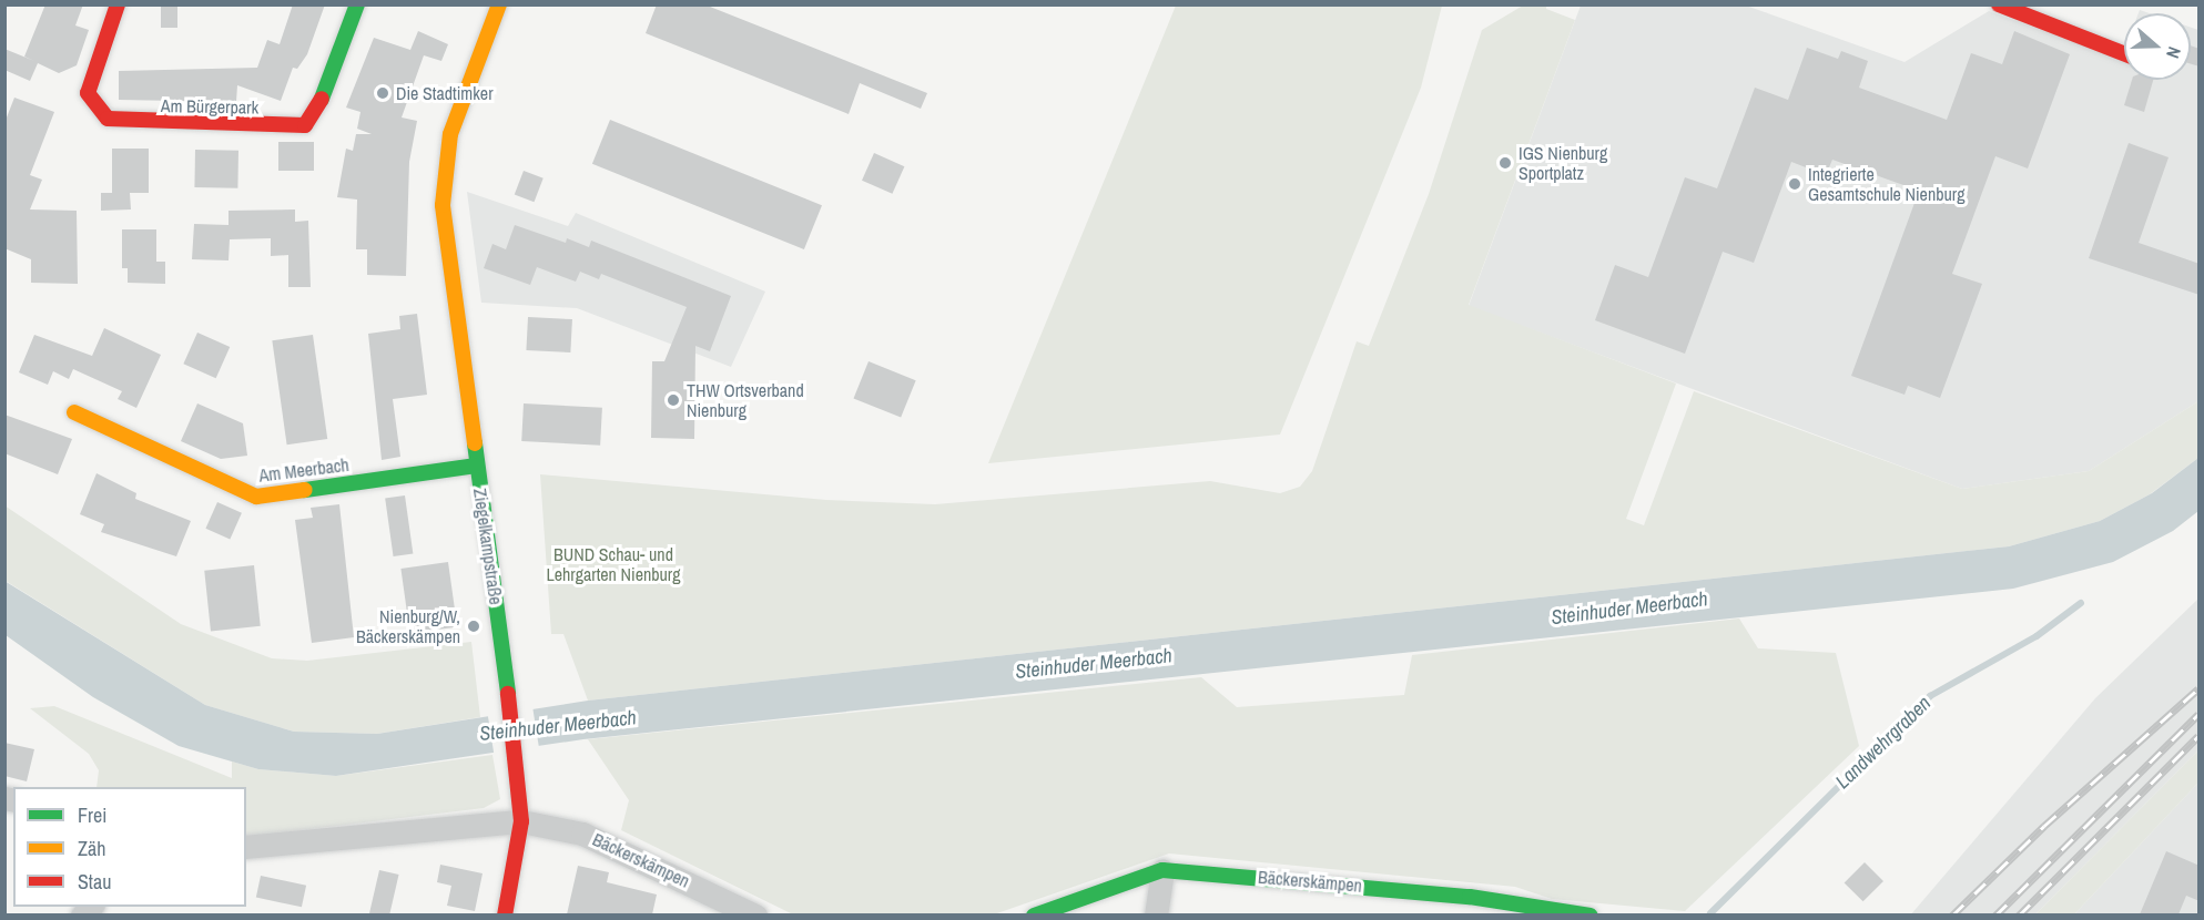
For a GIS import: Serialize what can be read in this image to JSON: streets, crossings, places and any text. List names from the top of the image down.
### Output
{
  "streets": {
    "street": [
      "Am Bürgerpark",
      "Am Meerbach",
      "Ziegelkampstraße",
      "Bäckerskämpen"
    ]
  },
  "crossings": [
    ["Am Meerbach", "Ziegelkampstraße"],
    ["Ziegelkampstraße", "Bäckerskämpen"]
  ],
  "water": ["Steinhuder Meerbach", "Landwehrgraben"],
  "parks": ["BUND Schau- und Lehrgarten Nienburg"],
  "places": [
    "Die Stadtimker",
    "IGS Nienburg Sportplatz",
    "Integrierte Gesamtschule Nienburg",
    "THW Ortsverband Nienburg",
    "Nienburg/W, Bäckerskämpen"
  ],
  "legend": ["Frei", "Zäh", "Stau"],
  "north": "right"
}
